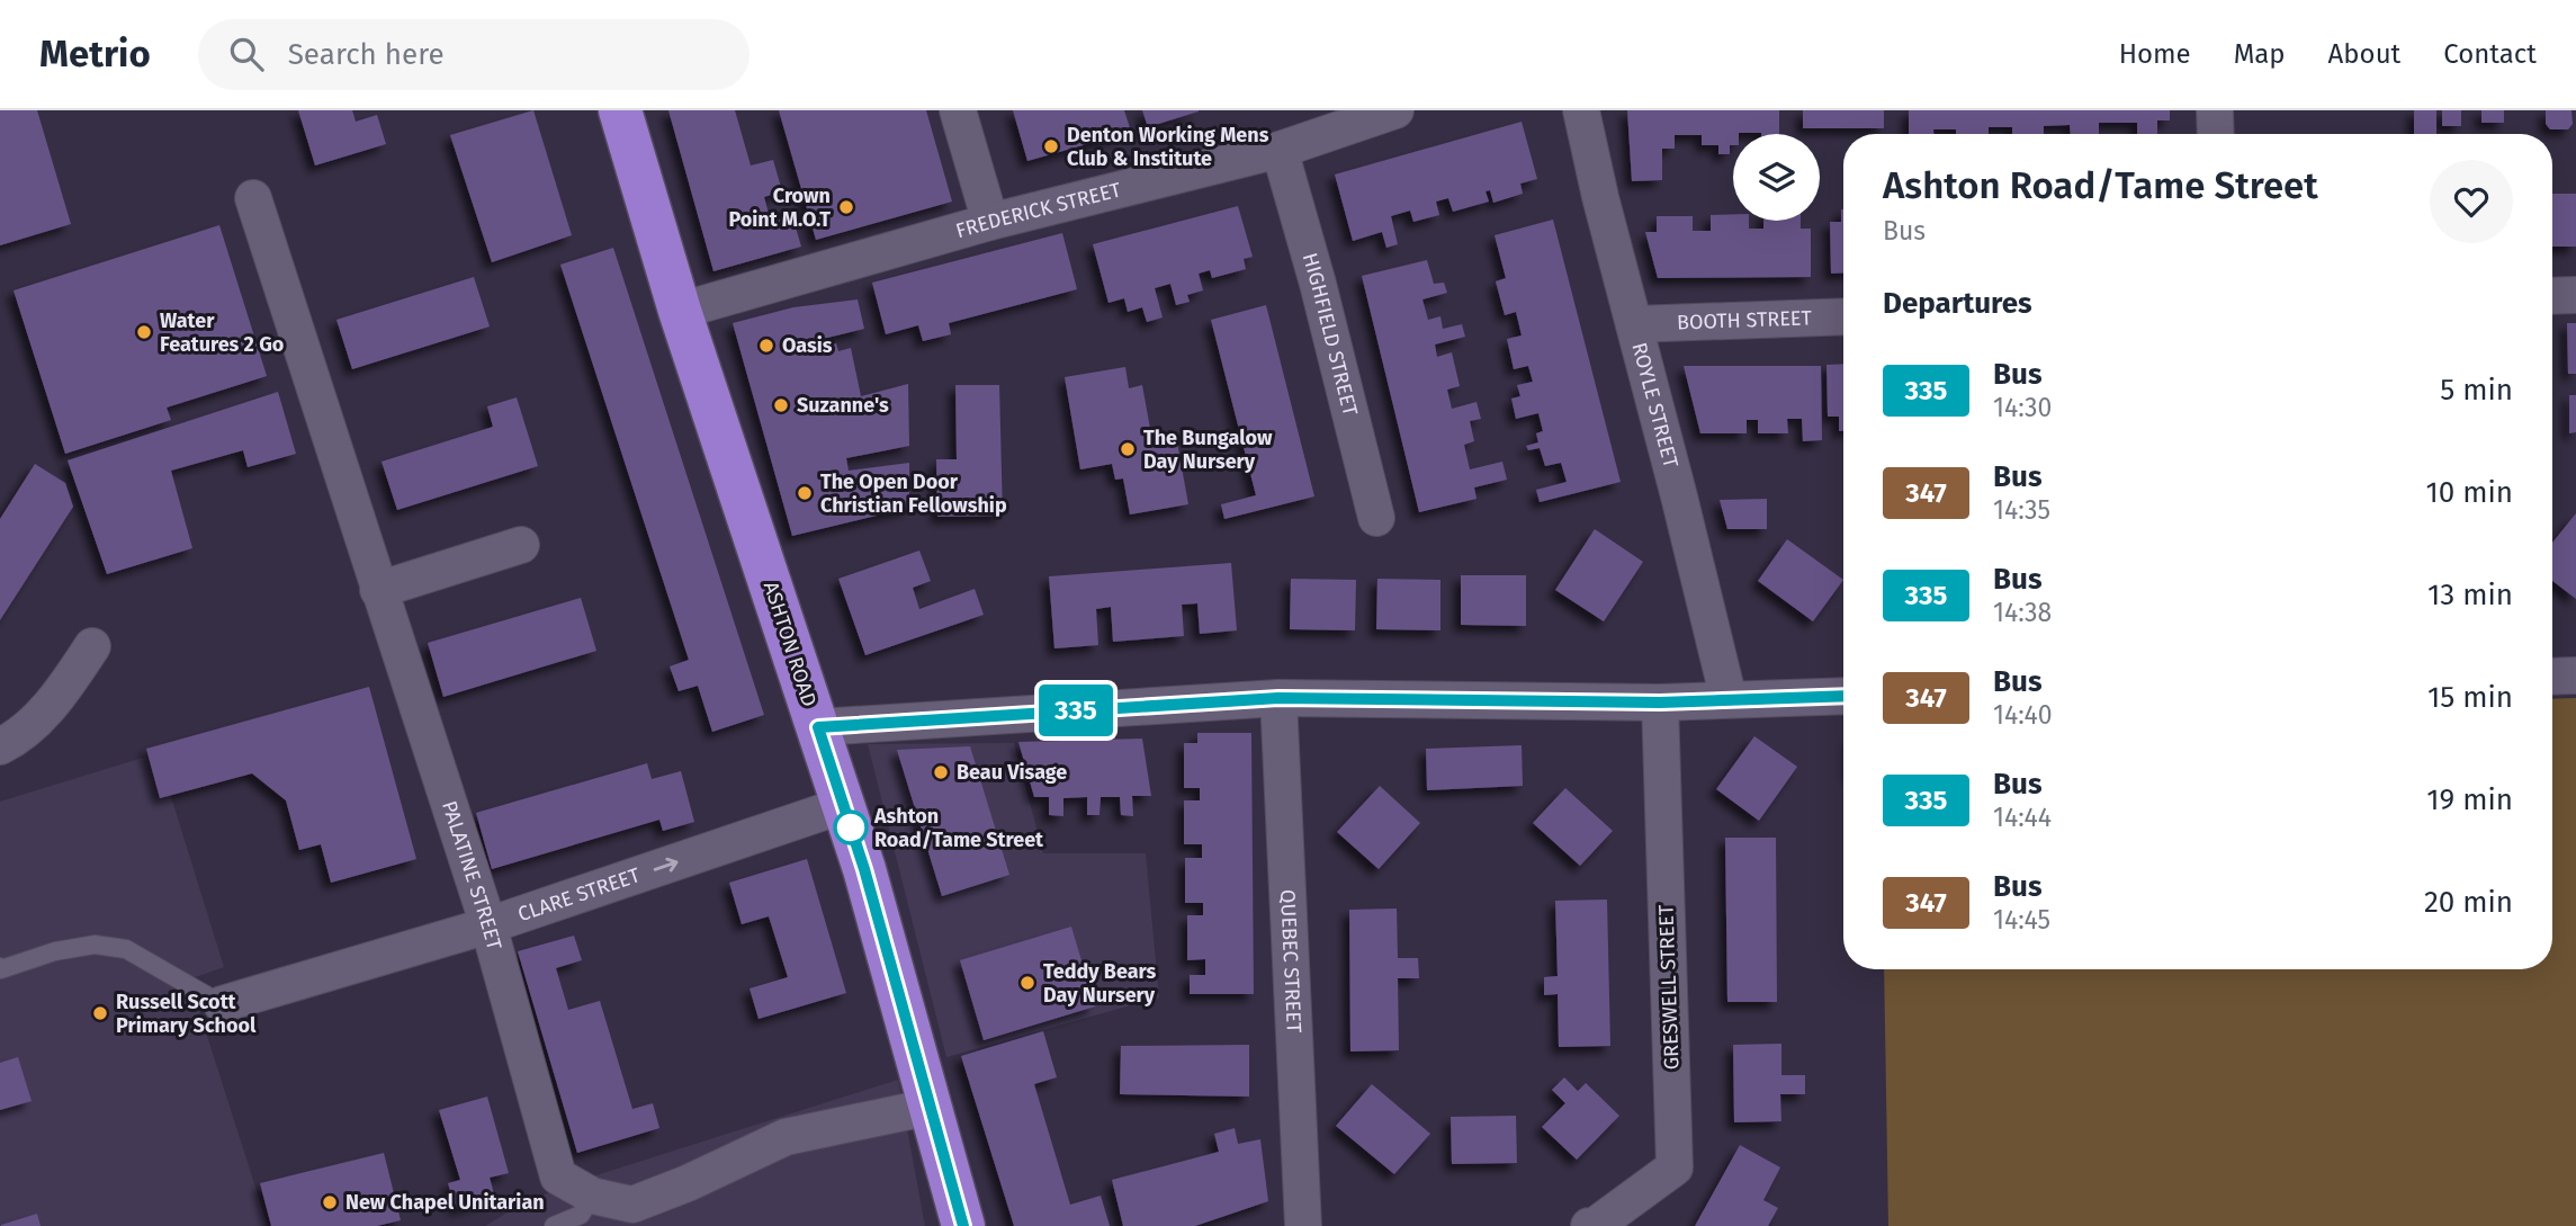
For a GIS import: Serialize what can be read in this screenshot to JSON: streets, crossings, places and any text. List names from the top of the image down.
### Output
{
  "streets": {
    "highway": ["ASHTON ROAD"],
    "street": [
      "FREDERICK STREET",
      "BOOTH STREET",
      "HIGHFIELD STREET",
      "ROYLE STREET",
      "PALATINE STREET",
      "CLARE STREET",
      "QUEBEC STREET",
      "GRESWELL STREET"
    ]
  },
  "crossings": [
    ["FREDERICK STREET", "HIGHFIELD STREET"],
    ["FREDERICK STREET", "ASHTON ROAD"],
    ["BOOTH STREET", "ROYLE STREET"],
    ["ASHTON ROAD", "PALATINE STREET"],
    ["ASHTON ROAD", "CLARE STREET"],
    ["PALATINE STREET", "CLARE STREET"]
  ],
  "one_way": ["CLARE STREET"],
  "places": [
    "Denton Working Mens Club & Institute",
    "Crown Point M.O.T",
    "Water Features 2 Go",
    "Oasis",
    "Suzanne's",
    "The Bungalow Day Nursery",
    "The Open Door Christian Fellowship",
    "Beau Visage",
    "Ashton Road/Tame Street",
    "Teddy Bears Day Nursery",
    "Russell Scott Primary School",
    "New Chapel Unitarian"
  ],
  "lines": ["bus line 335"],
  "page": {
    "header": "Metrio",
    "search": "Search here",
    "nav": [
      "Home",
      "Map",
      "About",
      "Contact"
    ],
    "on_map": "335",
    "heading": [
      ["Ashton Road/Tame Street", "Bus"],
      "Departures"
    ],
    "list": [
      {
        "mark": "335",
        "name": "Bus",
        "note": "14:30",
        "value": "5 min"
      },
      {
        "mark": "347",
        "name": "Bus",
        "note": "14:35",
        "value": "10 min"
      },
      {
        "mark": "335",
        "name": "Bus",
        "note": "14:38",
        "value": "13 min"
      },
      {
        "mark": "347",
        "name": "Bus",
        "note": "14:40",
        "value": "15 min"
      },
      {
        "mark": "335",
        "name": "Bus",
        "note": "14:44",
        "value": "19 min"
      },
      {
        "mark": "347",
        "name": "Bus",
        "note": "14:45",
        "value": "20 min"
      }
    ]
  }
}
